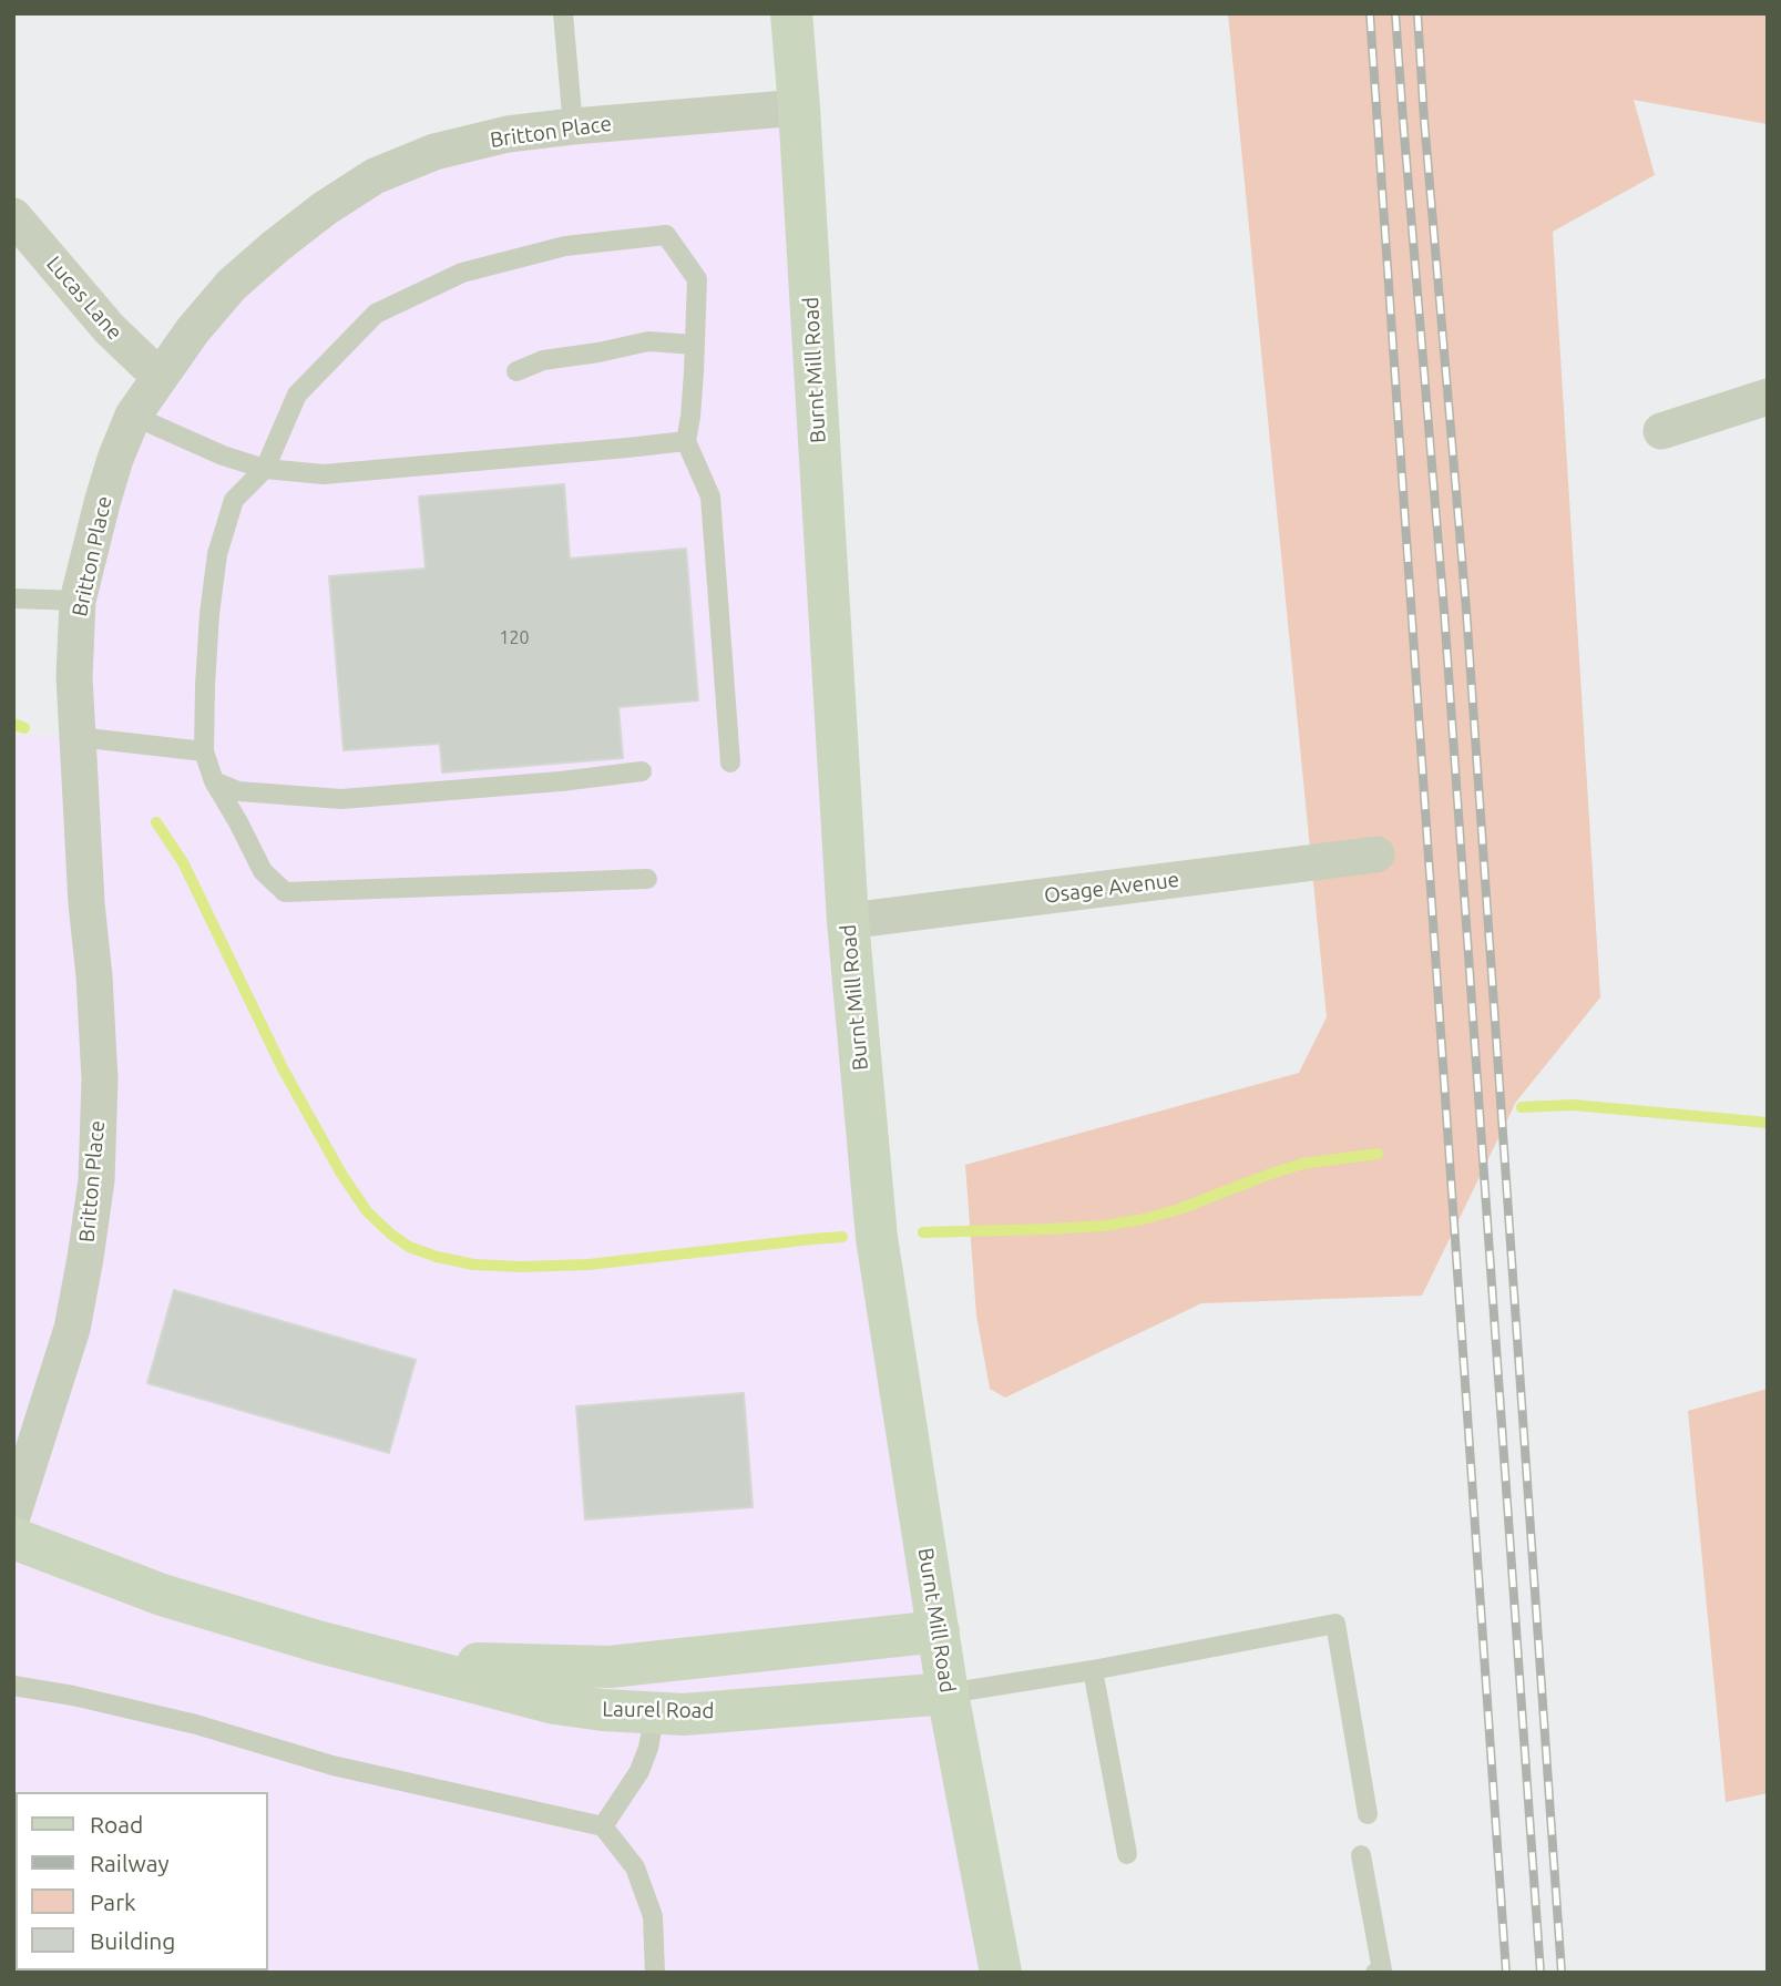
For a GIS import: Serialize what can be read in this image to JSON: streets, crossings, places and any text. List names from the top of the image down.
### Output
{
  "streets": {
    "main road": ["Burnt Mill Road", "Laurel Road"],
    "street": ["Britton Place", "Lucas Lane", "Osage Avenue"]
  },
  "crossings": [
    ["Britton Place", "Lucas Lane"],
    ["Britton Place", "Burnt Mill Road"],
    ["Burnt Mill Road", "Osage Avenue"],
    ["Burnt Mill Road", "Laurel Road"]
  ],
  "house_numbers": ["120"],
  "legend": [
    "Road",
    "Railway",
    "Park",
    "Building"
  ]
}
